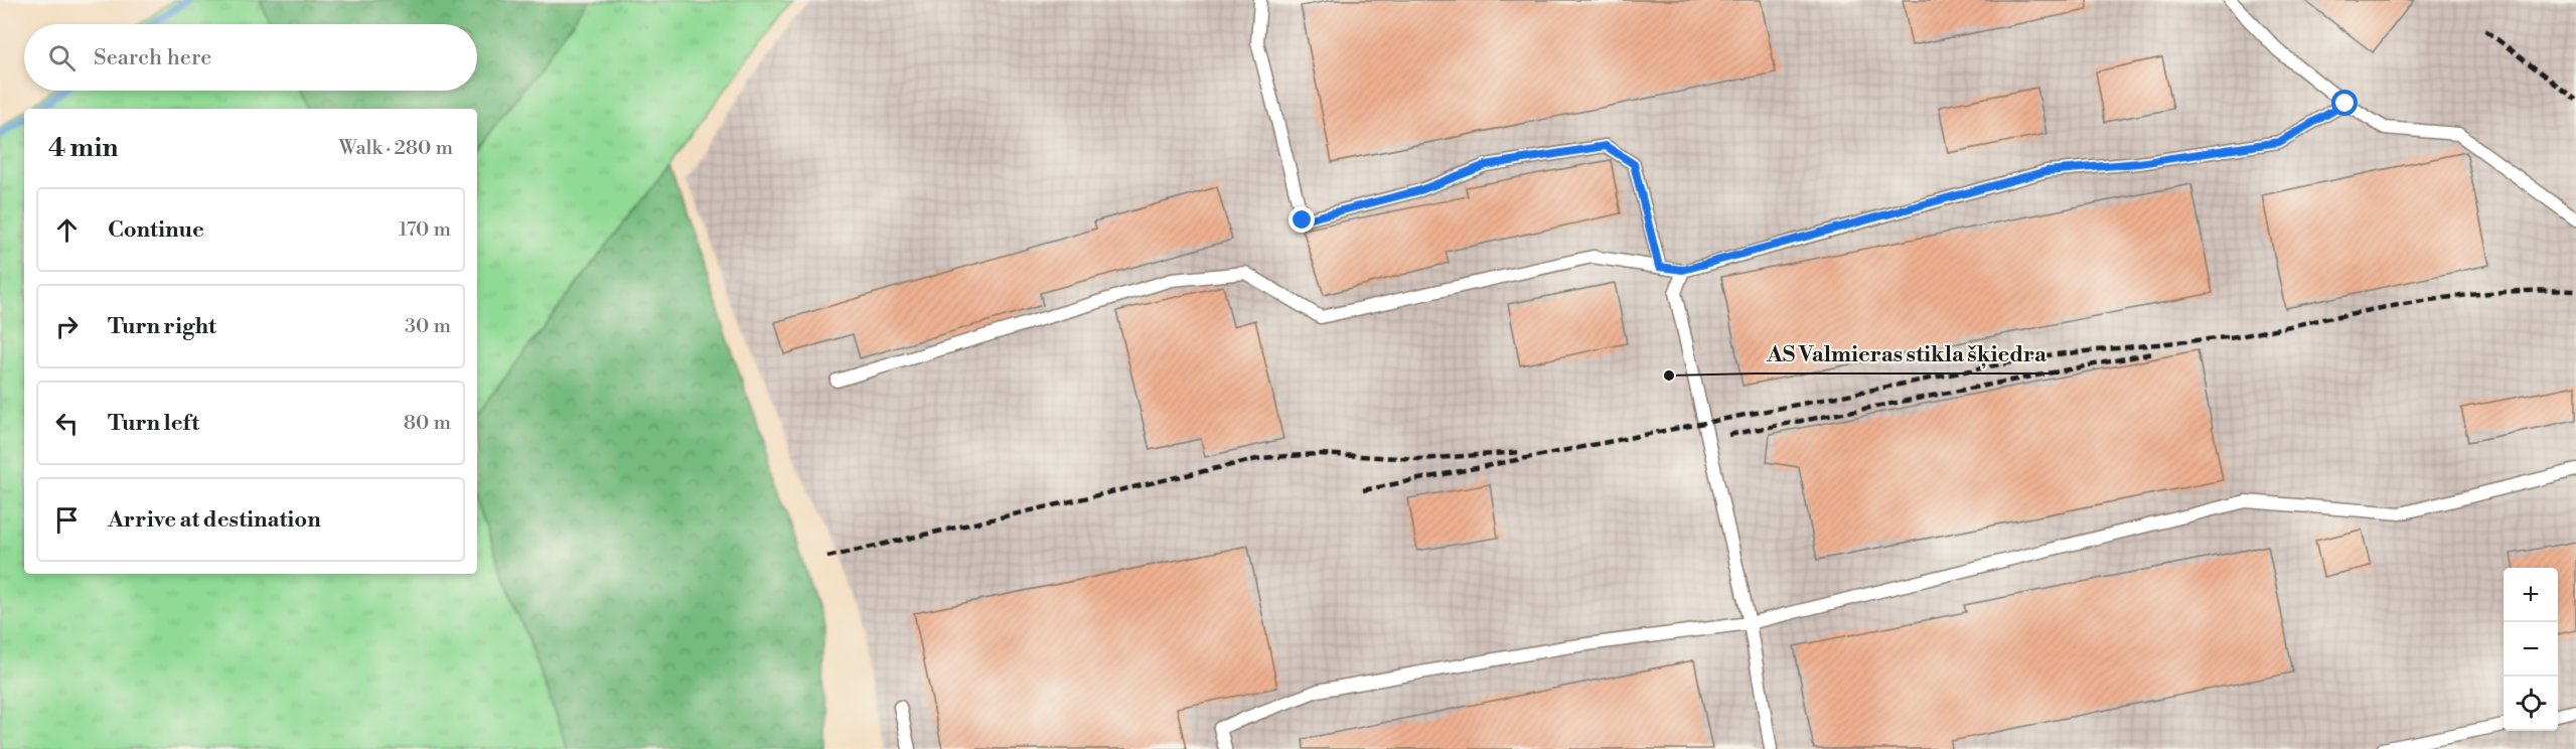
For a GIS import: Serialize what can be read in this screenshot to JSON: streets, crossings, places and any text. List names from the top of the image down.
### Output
{
  "places": ["AS Valmieras stikla šķiedra"],
  "page": {
    "search": "Search here",
    "heading": ["4 min", "Walk · 280 m"],
    "list": [
      ["Continue", "170 m"],
      ["Turn right", "30 m"],
      ["Turn left", "80 m"],
      "Arrive at destination"
    ],
    "map_buttons": ["+", "−"]
  }
}
